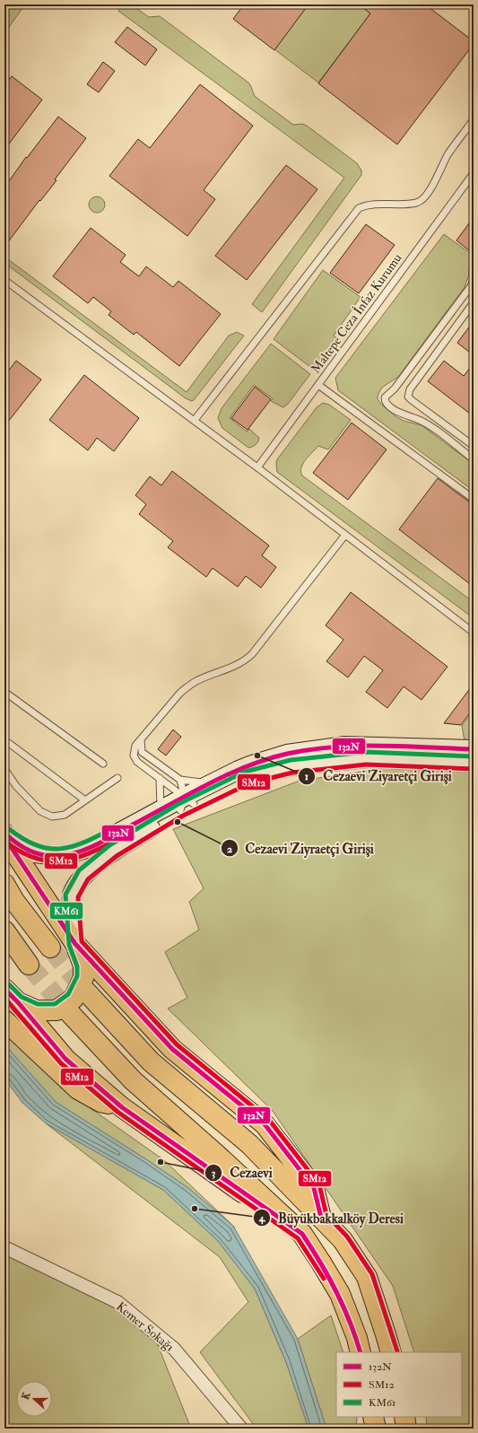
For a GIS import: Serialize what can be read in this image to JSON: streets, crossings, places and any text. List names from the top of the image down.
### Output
{
  "streets": {
    "street": ["Kemer Sokağı"],
    "lane": ["Maltepe Ceza İnfaz Kurumu"]
  },
  "places": [
    "Cezaevi Ziyaretçi Girişi",
    "Cezaevi Ziyraetçi Girişi",
    "Cezaevi",
    "Büyükbakkalköy Deresi"
  ],
  "lines": ["transit line 132N", "transit line KM61", "transit line SM12"],
  "legend": ["132N", "SM12", "KM61"],
  "north": "left"
}
